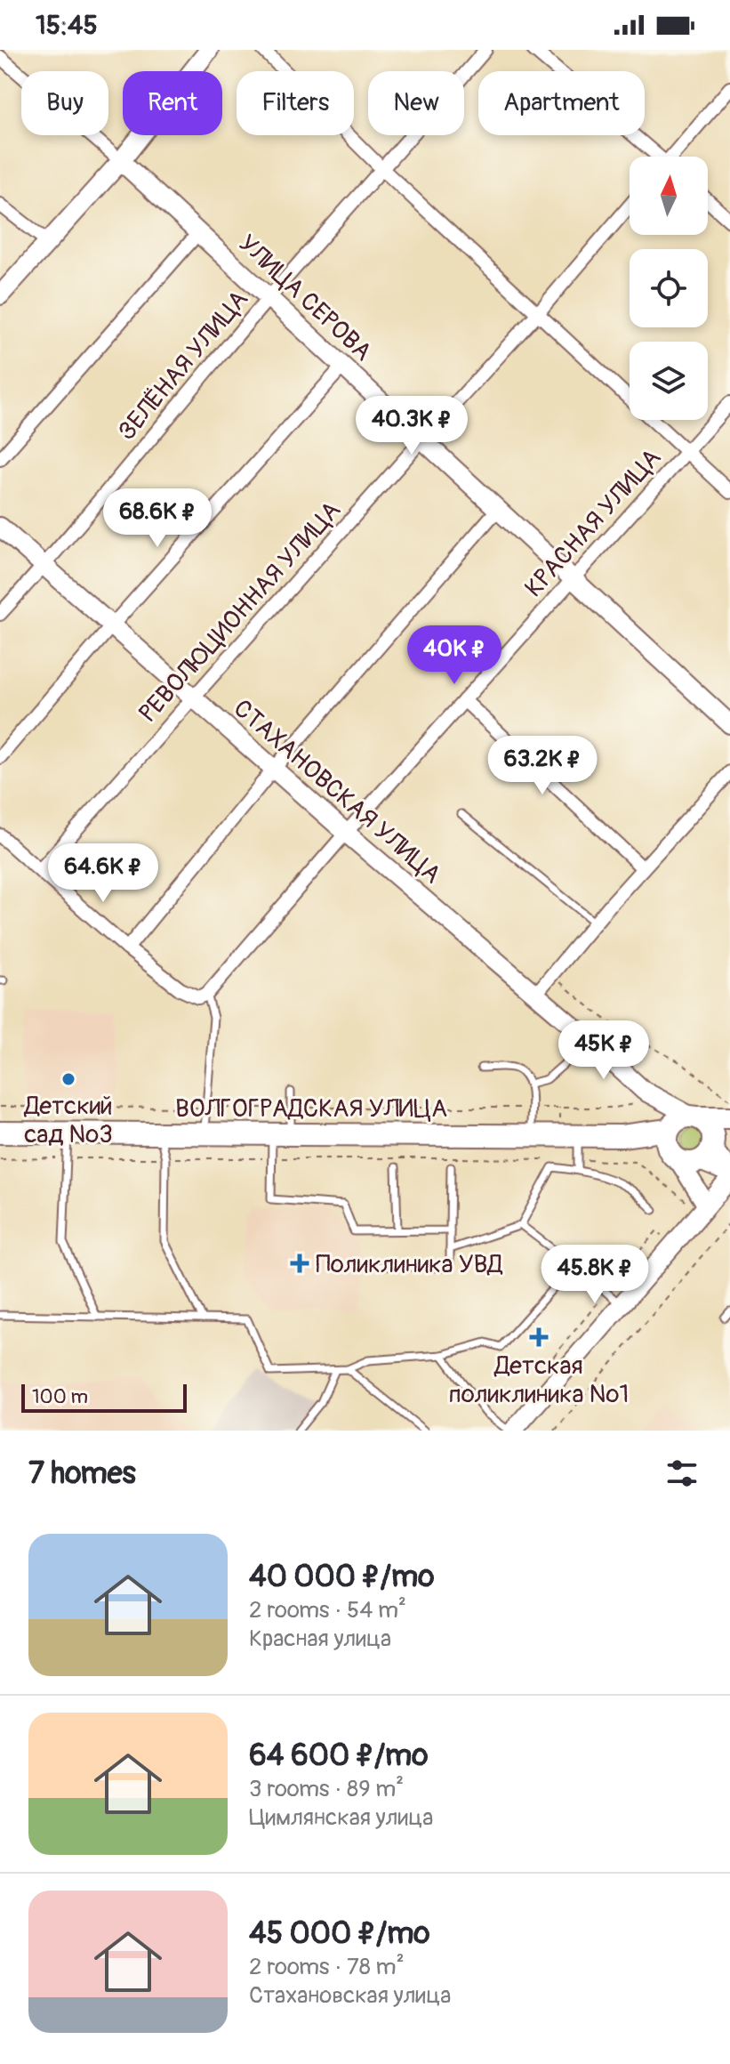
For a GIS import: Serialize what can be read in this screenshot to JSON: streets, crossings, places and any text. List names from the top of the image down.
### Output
{
  "streets": {
    "main road": ["ВОЛГОГРАДСКАЯ УЛИЦА"],
    "street": [
      "УЛИЦА СЕРОВА",
      "ЗЕЛЁНАЯ УЛИЦА",
      "КРАСНАЯ УЛИЦА",
      "РЕВОЛЮЦИОННАЯ УЛИЦА",
      "СТАХАНОВСКАЯ УЛИЦА"
    ]
  },
  "crossings": [
    ["УЛИЦА СЕРОВА", "ЗЕЛЁНАЯ УЛИЦА"],
    ["УЛИЦА СЕРОВА", "КРАСНАЯ УЛИЦА"],
    ["УЛИЦА СЕРОВА", "РЕВОЛЮЦИОННАЯ УЛИЦА"],
    ["ЗЕЛЁНАЯ УЛИЦА", "СТАХАНОВСКАЯ УЛИЦА"],
    ["КРАСНАЯ УЛИЦА", "СТАХАНОВСКАЯ УЛИЦА"],
    ["РЕВОЛЮЦИОННАЯ УЛИЦА", "СТАХАНОВСКАЯ УЛИЦА"],
    ["СТАХАНОВСКАЯ УЛИЦА", "ВОЛГОГРАДСКАЯ УЛИЦА"]
  ],
  "places": {
    "other": ["Детский сад №3"],
    "health": ["Поликлиника УВД", "Детская поликлиника №1"]
  },
  "scale_bar": "100 m",
  "north": "top",
  "page": {
    "status": "15:45",
    "chip": [
      "Buy",
      "Rent",
      "Filters",
      "New",
      "Apartment"
    ],
    "price": [
      "40.3K ₽",
      "68.6K ₽",
      "40K ₽",
      "63.2K ₽",
      "64.6K ₽",
      "45K ₽",
      "45.8K ₽"
    ],
    "scale": "100 m",
    "heading": "7 homes",
    "list": [
      {
        "name": "40 000 ₽/mo",
        "note": "2 rooms · 54 m² · Красная улица"
      },
      {
        "name": "64 600 ₽/mo",
        "note": "3 rooms · 89 m² · Цимлянская улица"
      },
      {
        "name": "45 000 ₽/mo",
        "note": "2 rooms · 78 m² · Стахановская улица"
      }
    ]
  }
}
